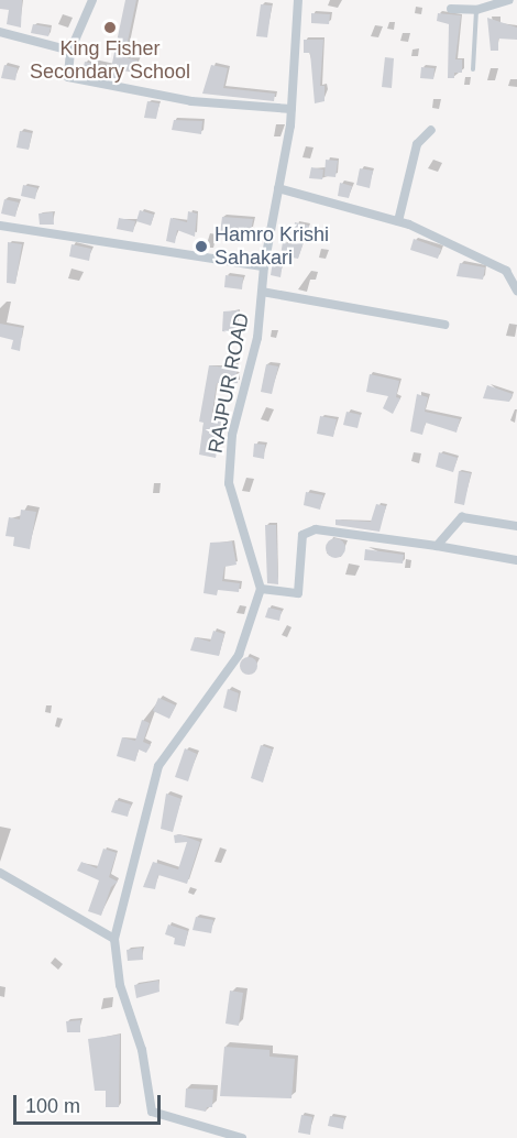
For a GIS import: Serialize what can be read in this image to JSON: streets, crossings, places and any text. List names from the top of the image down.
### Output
{
  "streets": {
    "street": ["RAJPUR ROAD"]
  },
  "places": ["King Fisher Secondary School", "Hamro Krishi Sahakari"],
  "scale_bar": "100 m"
}
